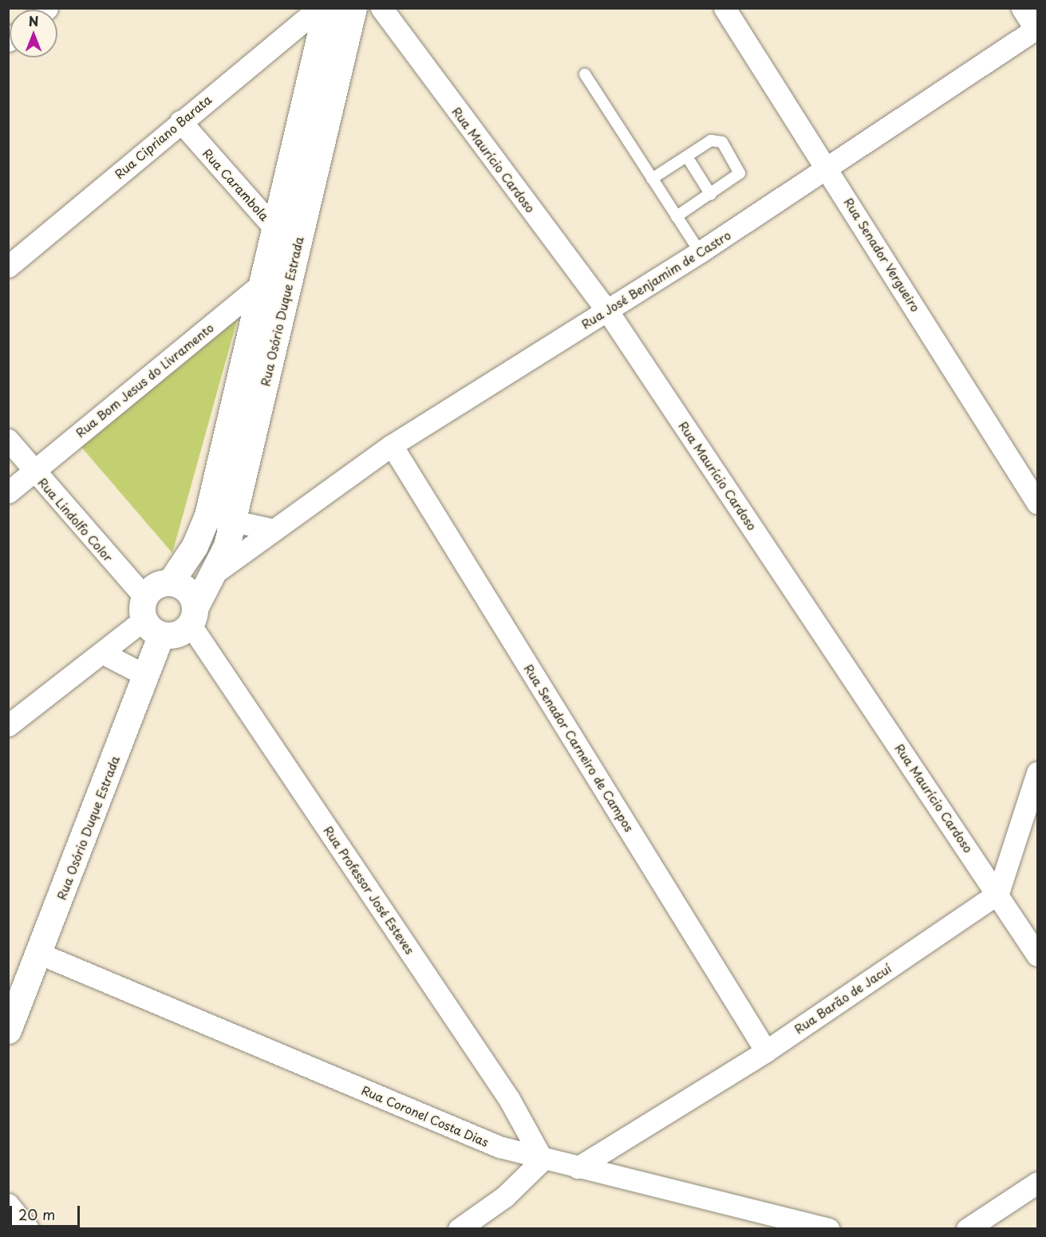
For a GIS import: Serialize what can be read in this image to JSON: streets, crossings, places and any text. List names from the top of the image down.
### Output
{
  "streets": {
    "street": [
      "Rua Cipriano Barata",
      "Rua Maurício Cardoso",
      "Rua Carambola",
      "Rua Senador Vergueiro",
      "Rua José Benjamim de Castro",
      "Rua Osório Duque Estrada",
      "Rua Bom Jesus do Livramento",
      "Rua Lindolfo Color",
      "Rua Senador Carneiro de Campos",
      "Rua Professor José Esteves",
      "Rua Barão de Jacuí",
      "Rua Coronel Costa Dias"
    ]
  },
  "crossings": [
    ["Rua Cipriano Barata", "Rua Carambola"],
    ["Rua Maurício Cardoso", "Rua José Benjamim de Castro"],
    ["Rua Maurício Cardoso", "Rua Barão de Jacuí"],
    ["Rua Carambola", "Rua Osório Duque Estrada"],
    ["Rua Senador Vergueiro", "Rua José Benjamim de Castro"],
    ["Rua José Benjamim de Castro", "Rua Osório Duque Estrada"],
    ["Rua José Benjamim de Castro", "Rua Senador Carneiro de Campos"],
    ["Rua Osório Duque Estrada", "Rua Bom Jesus do Livramento"],
    ["Rua Osório Duque Estrada", "Rua Lindolfo Color"],
    ["Rua Osório Duque Estrada", "Rua Professor José Esteves"],
    ["Rua Osório Duque Estrada", "Rua Coronel Costa Dias"],
    ["Rua Bom Jesus do Livramento", "Rua Lindolfo Color"],
    ["Rua Lindolfo Color", "Rua Professor José Esteves"],
    ["Rua Senador Carneiro de Campos", "Rua Barão de Jacuí"],
    ["Rua Professor José Esteves", "Rua Coronel Costa Dias"],
    ["Rua Barão de Jacuí", "Rua Coronel Costa Dias"]
  ],
  "scale_bar": "20 m",
  "north": "top"
}
